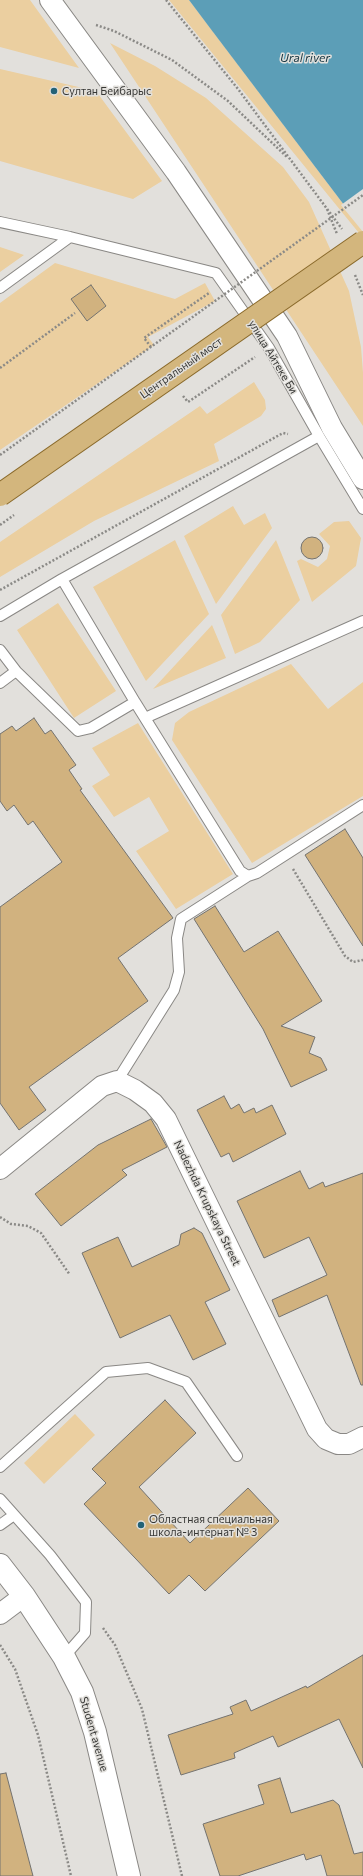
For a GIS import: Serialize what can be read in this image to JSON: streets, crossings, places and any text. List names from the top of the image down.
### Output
{
  "streets": {
    "main road": ["Центральный мост"],
    "street": ["Nadezhda Krupskaya Street", "Student avenue"],
    "lane": ["улица Айтеке Би"]
  },
  "water": ["Ural river"],
  "places": ["Султан Бейбарыс", "Областная специальная школа-интернат № 3"]
}
